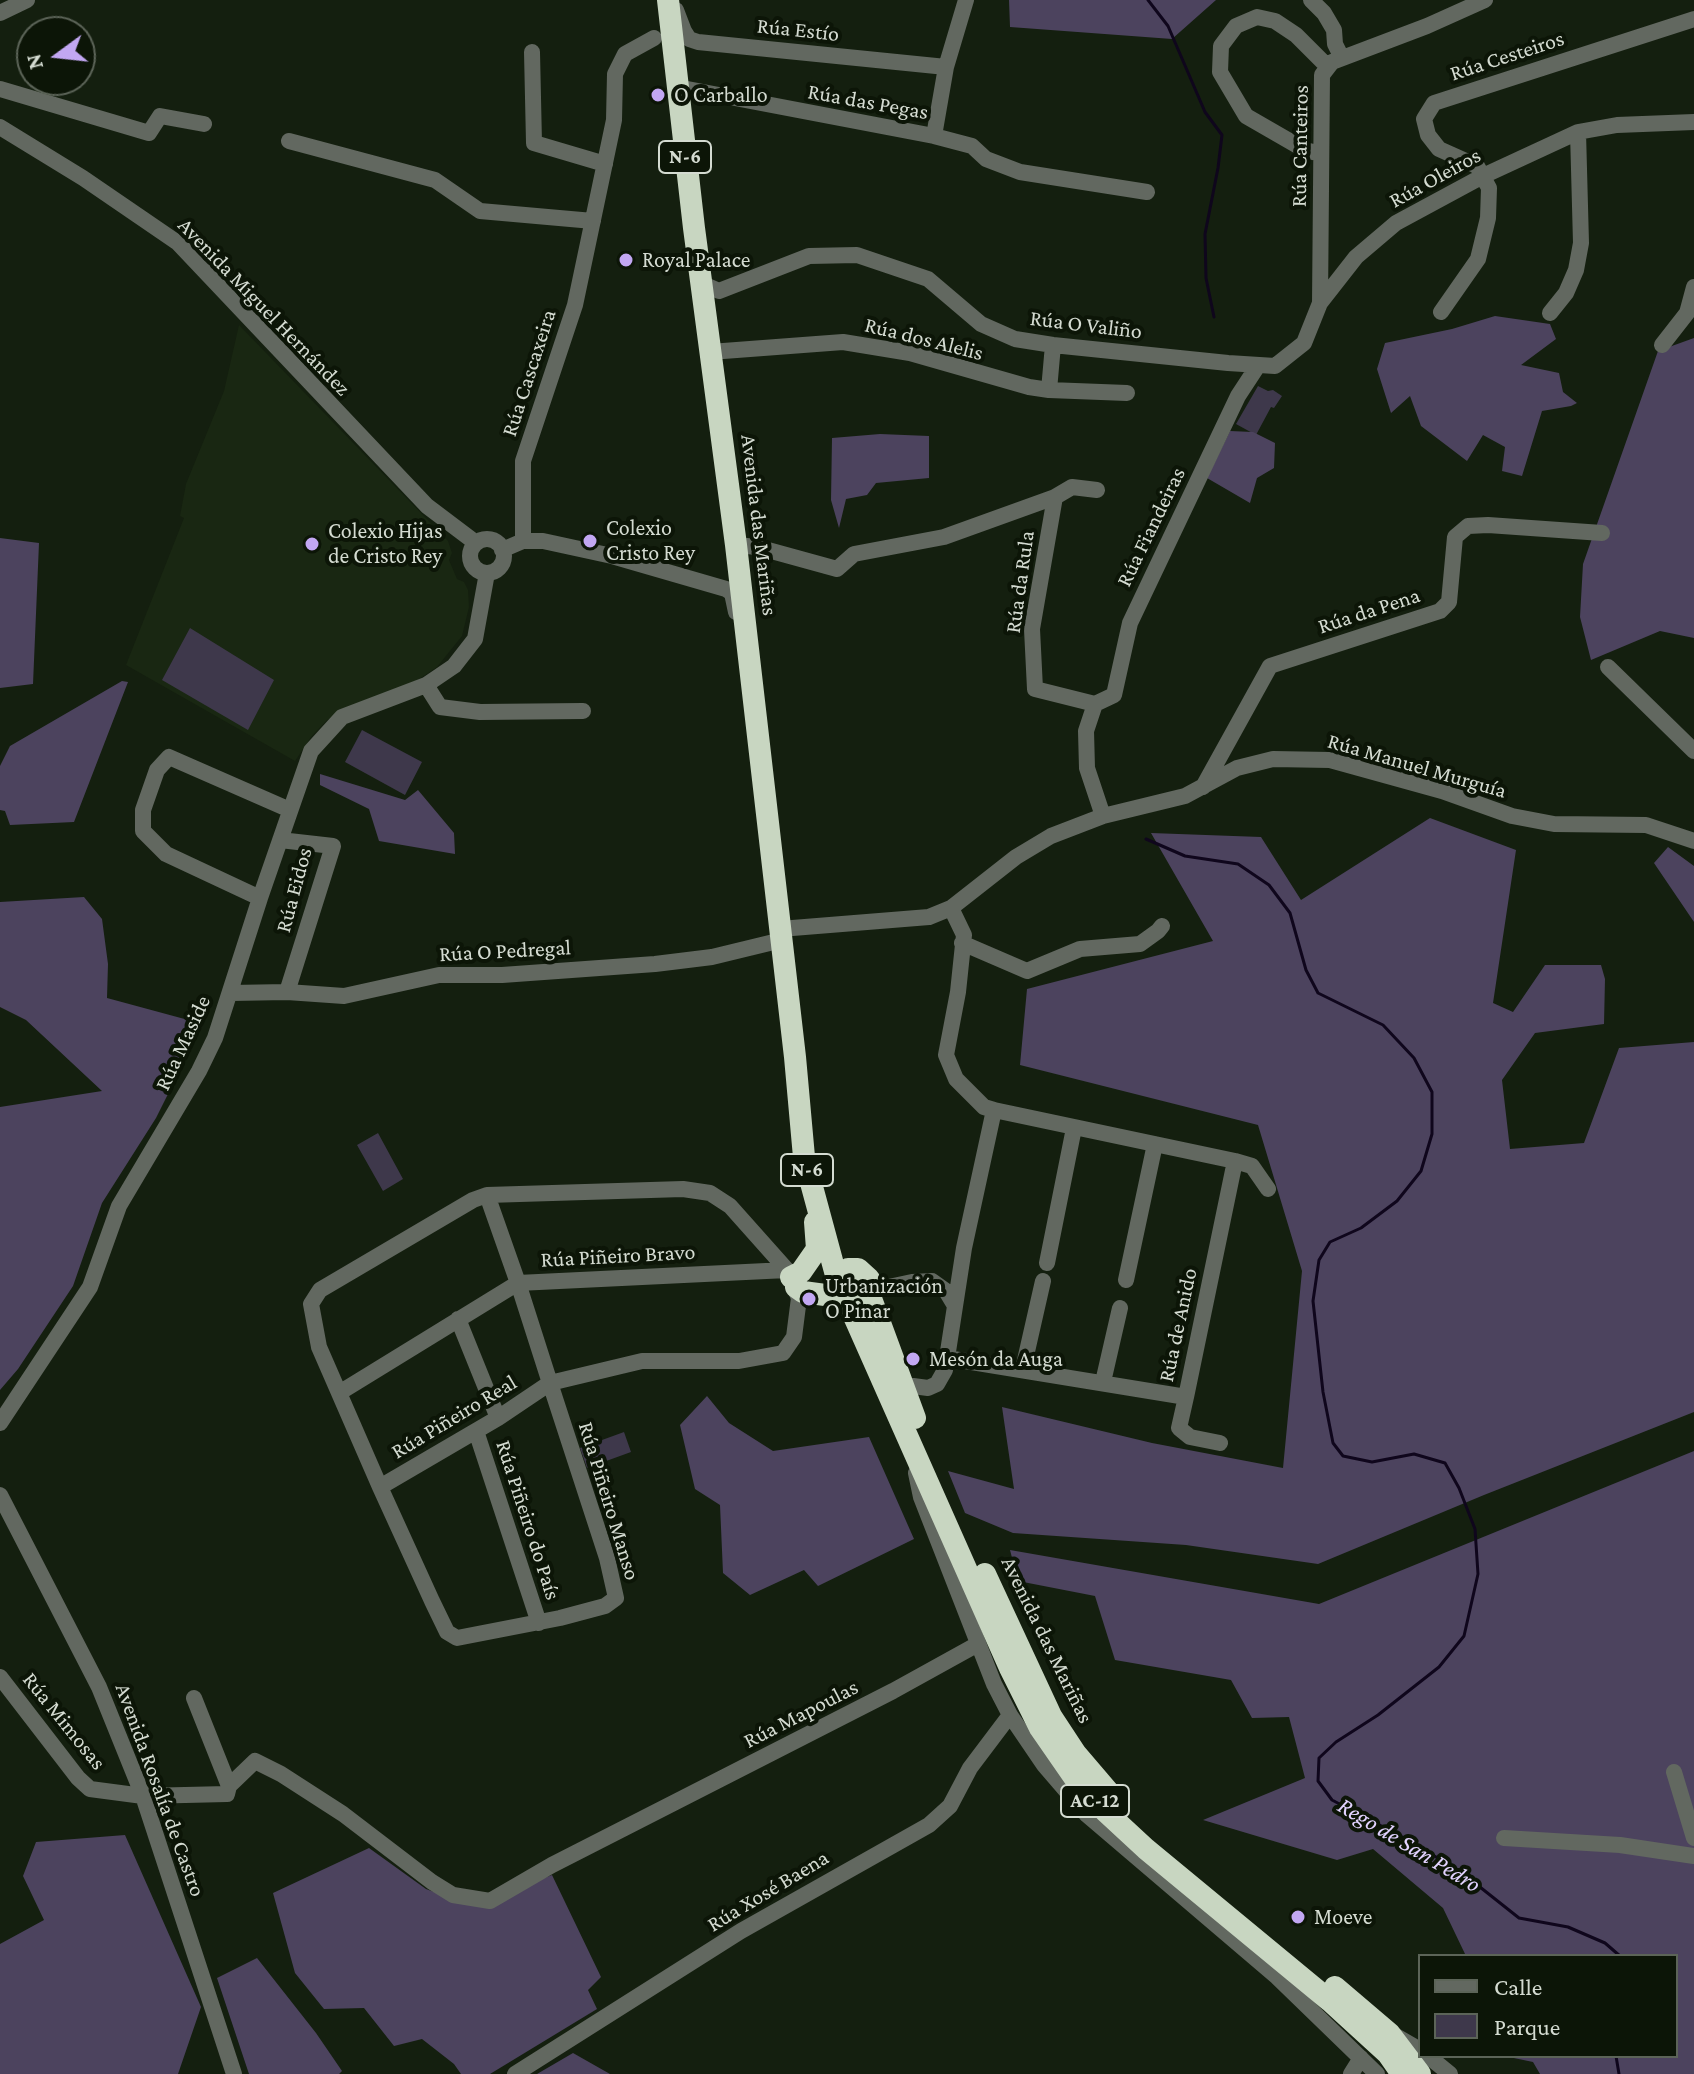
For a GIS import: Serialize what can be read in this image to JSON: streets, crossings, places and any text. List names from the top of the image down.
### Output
{
  "streets": {
    "highway": ["N-6", "Avenida das Mariñas", "AC-12"],
    "street": [
      "Rúa Estío",
      "Rúa Cesteiros",
      "Rúa das Pegas",
      "Rúa Canteiros",
      "Rúa Oleiros",
      "Avenida Miguel Hernández",
      "Rúa O Valiño",
      "Rúa dos Alelis",
      "Rúa Cascaxeira",
      "Rúa Fiandeiras",
      "Rúa da Rula",
      "Rúa da Pena",
      "Rúa Manuel Murguía",
      "Rúa Eidos",
      "Rúa O Pedregal",
      "Rúa Maside",
      "Rúa Piñeiro Bravo",
      "Rúa de Anido",
      "Rúa Piñeiro Real",
      "Rúa Piñeiro Manso",
      "Rúa Piñeiro do País",
      "Rúa Mapoulas",
      "Rúa Mimosas",
      "Avenida Rosalía de Castro",
      "Rúa Xosé Baena"
    ]
  },
  "crossings": [
    ["Rúa Estío", "Rúa das Pegas"],
    ["Rúa Estío", "Avenida das Mariñas"],
    ["Rúa Cesteiros", "Rúa Oleiros"],
    ["Rúa das Pegas", "Avenida das Mariñas"],
    ["Rúa Canteiros", "Rúa Oleiros"],
    ["Rúa Oleiros", "Rúa O Valiño"],
    ["Rúa Oleiros", "Rúa Fiandeiras"],
    ["Avenida Miguel Hernández", "Rúa Maside"],
    ["Rúa O Valiño", "Avenida das Mariñas"],
    ["Rúa O Valiño", "Rúa Fiandeiras"],
    ["Rúa dos Alelis", "Avenida das Mariñas"],
    ["Rúa Cascaxeira", "Avenida das Mariñas"],
    ["Avenida das Mariñas", "Rúa da Rula"],
    ["Avenida das Mariñas", "Rúa Manuel Murguía"],
    ["Avenida das Mariñas", "Rúa O Pedregal"],
    ["Avenida das Mariñas", "Rúa Mapoulas"],
    ["Avenida das Mariñas", "AC-12"],
    ["Avenida das Mariñas", "Rúa Xosé Baena"],
    ["Rúa Fiandeiras", "Rúa da Rula"],
    ["Rúa da Pena", "Rúa Manuel Murguía"],
    ["Rúa Manuel Murguía", "Rúa O Pedregal"],
    ["Rúa Eidos", "Rúa O Pedregal"],
    ["Rúa Eidos", "Rúa Maside"],
    ["Rúa O Pedregal", "Rúa Maside"],
    ["Rúa Piñeiro Bravo", "Rúa Piñeiro Manso"],
    ["Rúa Piñeiro Real", "Rúa Piñeiro Manso"],
    ["Rúa Piñeiro Real", "Rúa Piñeiro do País"],
    ["Rúa Piñeiro Manso", "Rúa Piñeiro do País"],
    ["Rúa Mapoulas", "Rúa Mimosas"],
    ["Rúa Mimosas", "Avenida Rosalía de Castro"]
  ],
  "water": ["Rego de San Pedro"],
  "places": [
    "O Carballo",
    "Royal Palace",
    "Colexio Cristo Rey",
    "Colexio Hijas de Cristo Rey",
    "Urbanización O Pinar",
    "Mesón da Auga",
    "Moeve"
  ],
  "legend": ["Calle", "Parque"],
  "north": "left"
}
